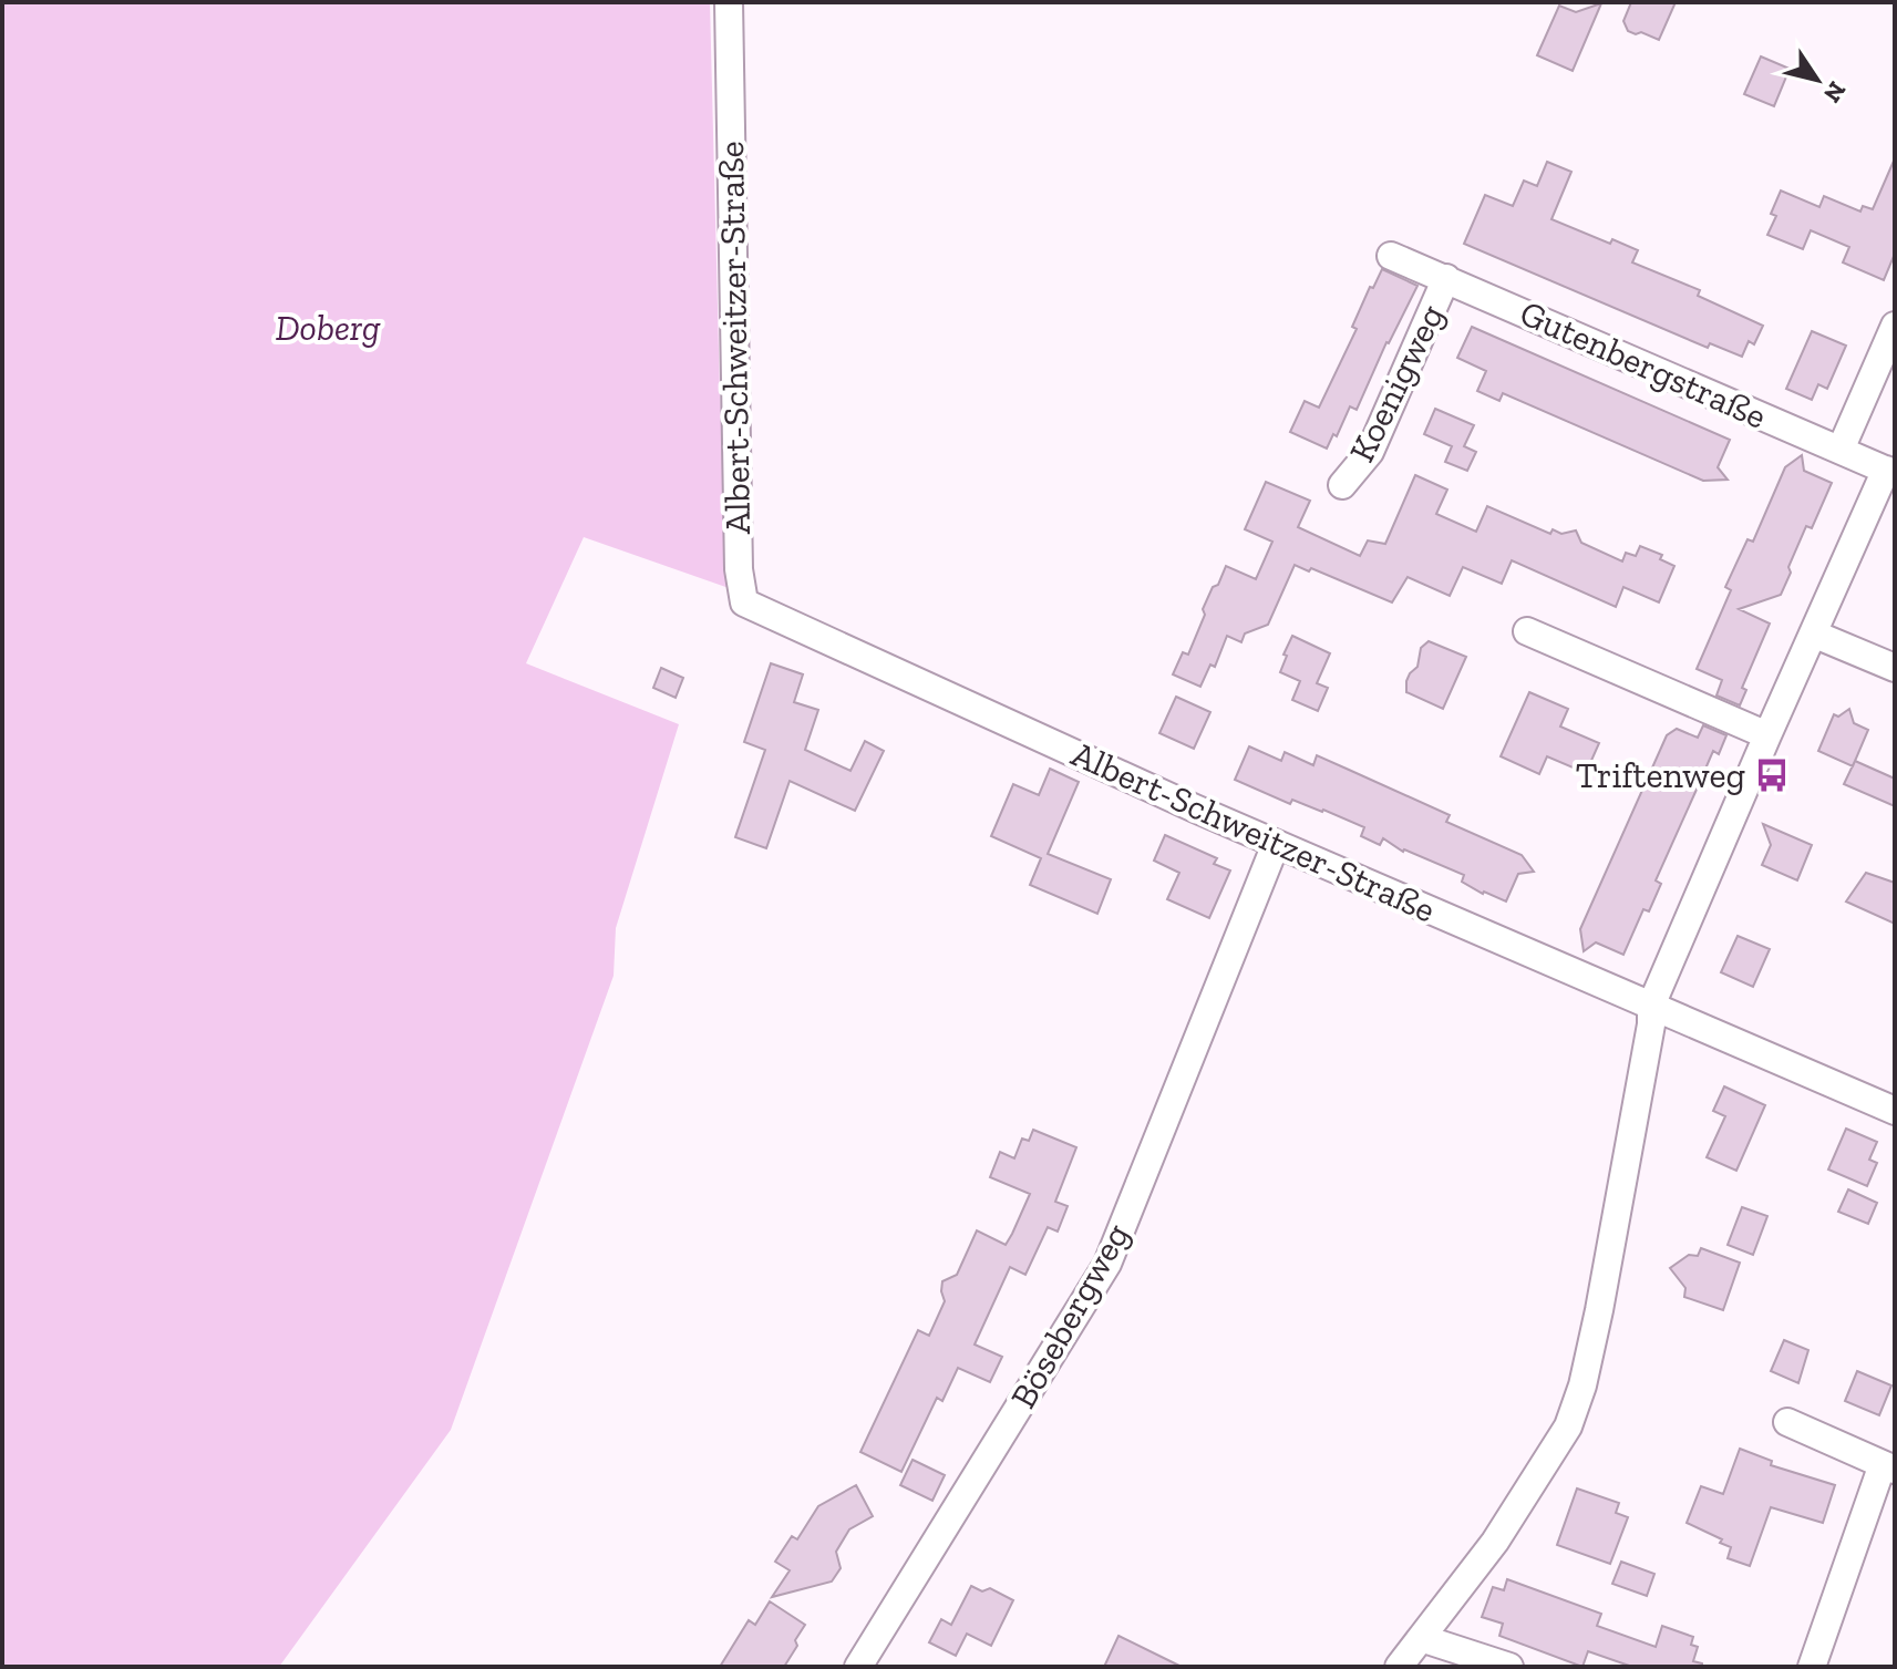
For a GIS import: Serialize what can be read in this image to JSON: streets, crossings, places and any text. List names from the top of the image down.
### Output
{
  "streets": {
    "street": [
      "Albert-Schweitzer-Straße",
      "Gutenbergstraße",
      "Koenigweg",
      "Bösebergweg"
    ]
  },
  "crossings": [
    ["Albert-Schweitzer-Straße", "Bösebergweg"],
    ["Gutenbergstraße", "Koenigweg"]
  ],
  "parks": ["Doberg"],
  "places": {
    "bus stop": ["Triftenweg"]
  },
  "north": "bottom right"
}
